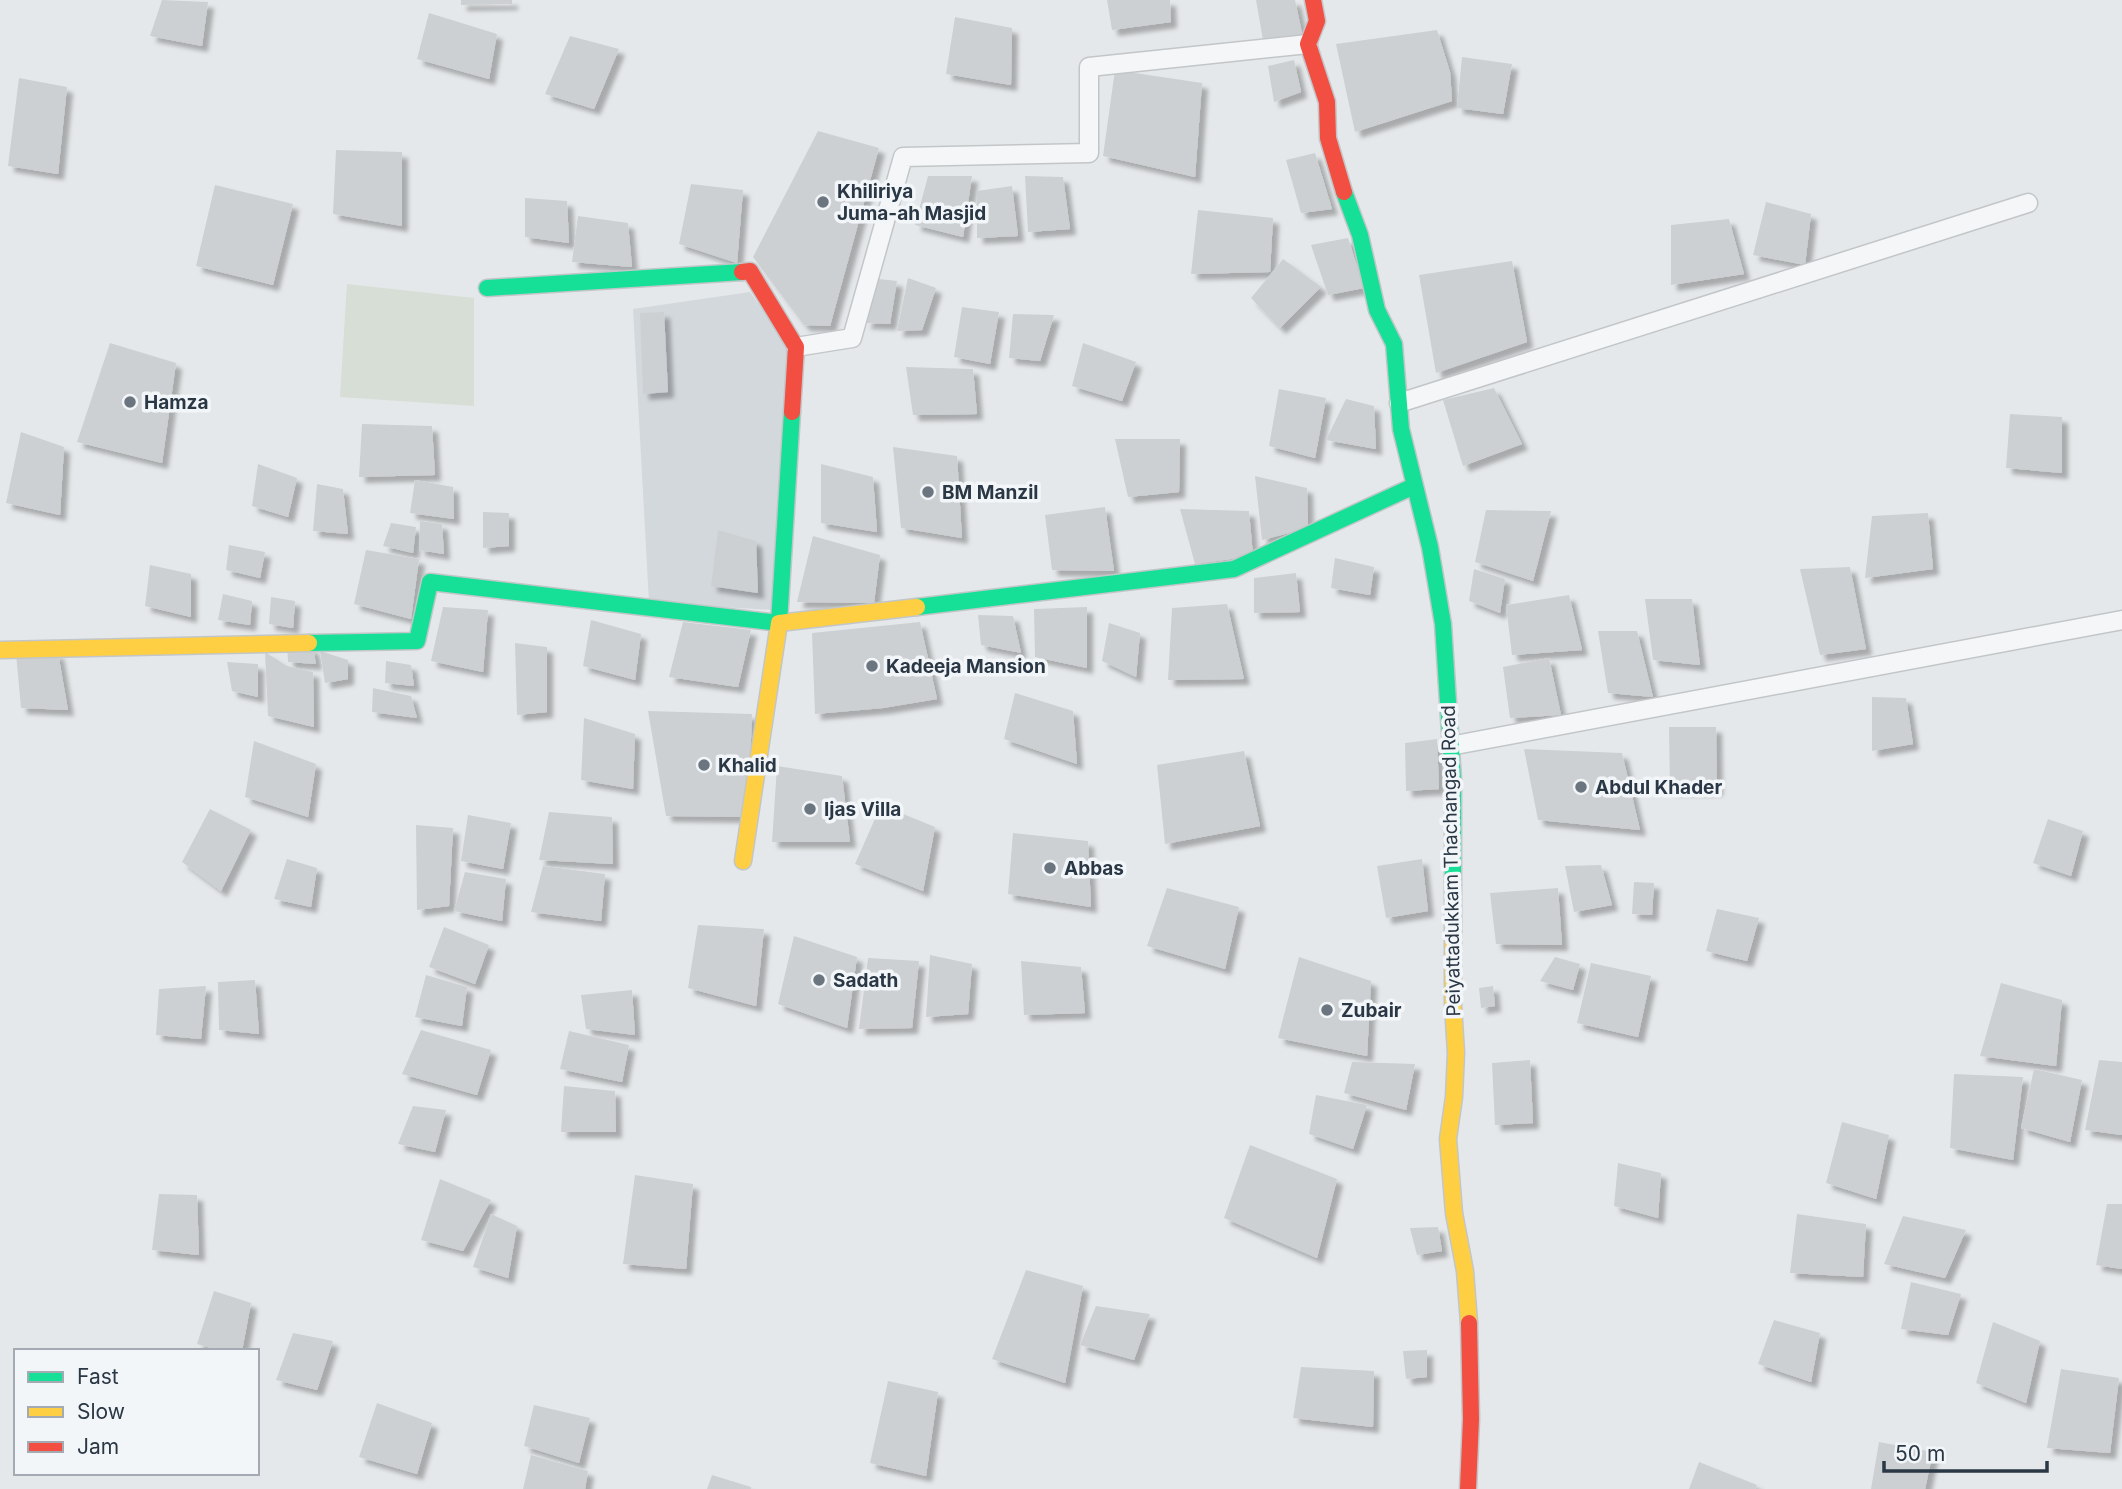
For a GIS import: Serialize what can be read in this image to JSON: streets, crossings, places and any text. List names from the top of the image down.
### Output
{
  "streets": {
    "street": ["Peiyattadukkam Thachangad Road"]
  },
  "places": [
    "Khiliriya Juma-ah Masjid",
    "Hamza",
    "BM Manzil",
    "Kadeeja Mansion",
    "Khalid",
    "Abdul Khader",
    "Ijas Villa",
    "Abbas",
    "Sadath",
    "Zubair"
  ],
  "legend": ["Fast", "Slow", "Jam"],
  "scale_bar": "50 m"
}
